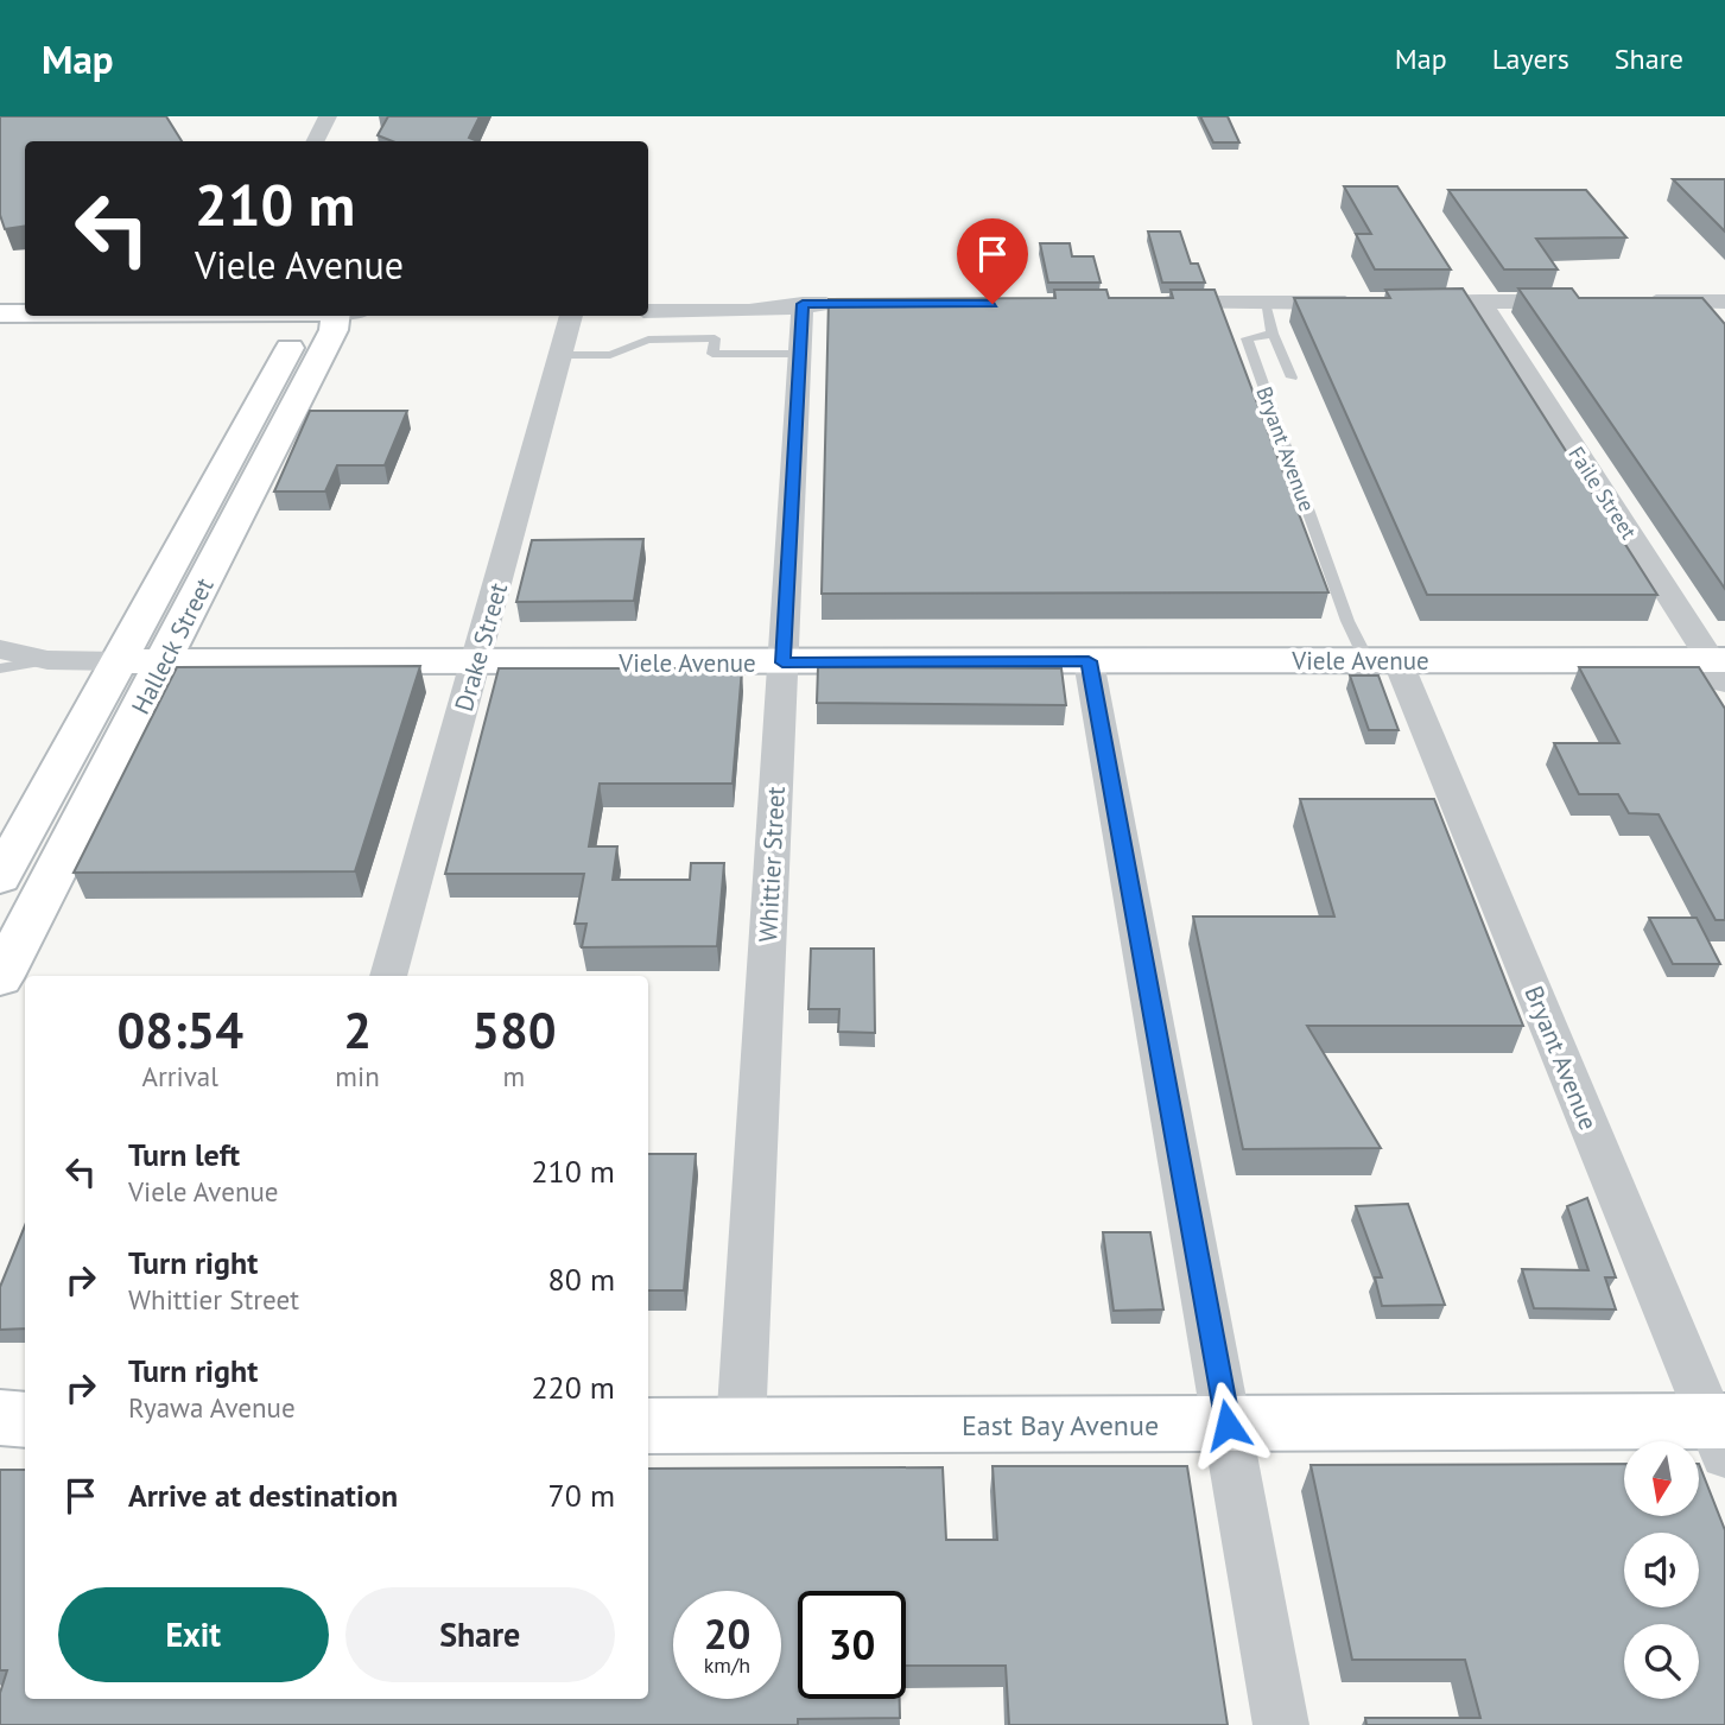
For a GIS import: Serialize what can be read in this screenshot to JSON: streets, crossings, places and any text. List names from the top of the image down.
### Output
{
  "streets": {
    "main road": ["Halleck Street", "Viele Avenue", "East Bay Avenue"],
    "street": [
      "Bryant Avenue",
      "Faile Street",
      "Drake Street",
      "Whittier Street"
    ]
  },
  "crossings": [
    ["Bryant Avenue", "Viele Avenue"],
    ["Bryant Avenue", "East Bay Avenue"],
    ["Faile Street", "Viele Avenue"],
    ["Halleck Street", "Viele Avenue"],
    ["Drake Street", "Viele Avenue"],
    ["Viele Avenue", "Whittier Street"],
    ["Whittier Street", "East Bay Avenue"]
  ],
  "north": "bottom",
  "page": {
    "header": "Map",
    "nav": ["Map", "Layers", "Share"],
    "turn": ["210 m", "Viele Avenue"],
    "eta": [
      "08:54",
      "Arrival",
      "2",
      "min",
      "580",
      "m"
    ],
    "list": [
      {
        "name": "Turn left",
        "note": "Viele Avenue",
        "value": "210 m"
      },
      {
        "name": "Turn right",
        "note": "Whittier Street",
        "value": "80 m"
      },
      {
        "name": "Turn right",
        "note": "Ryawa Avenue",
        "value": "220 m"
      },
      {
        "name": "Arrive at destination",
        "value": "70 m"
      }
    ],
    "buttons": ["Exit", "Share"],
    "speed": "20 km/h",
    "limit": "30"
  }
}
